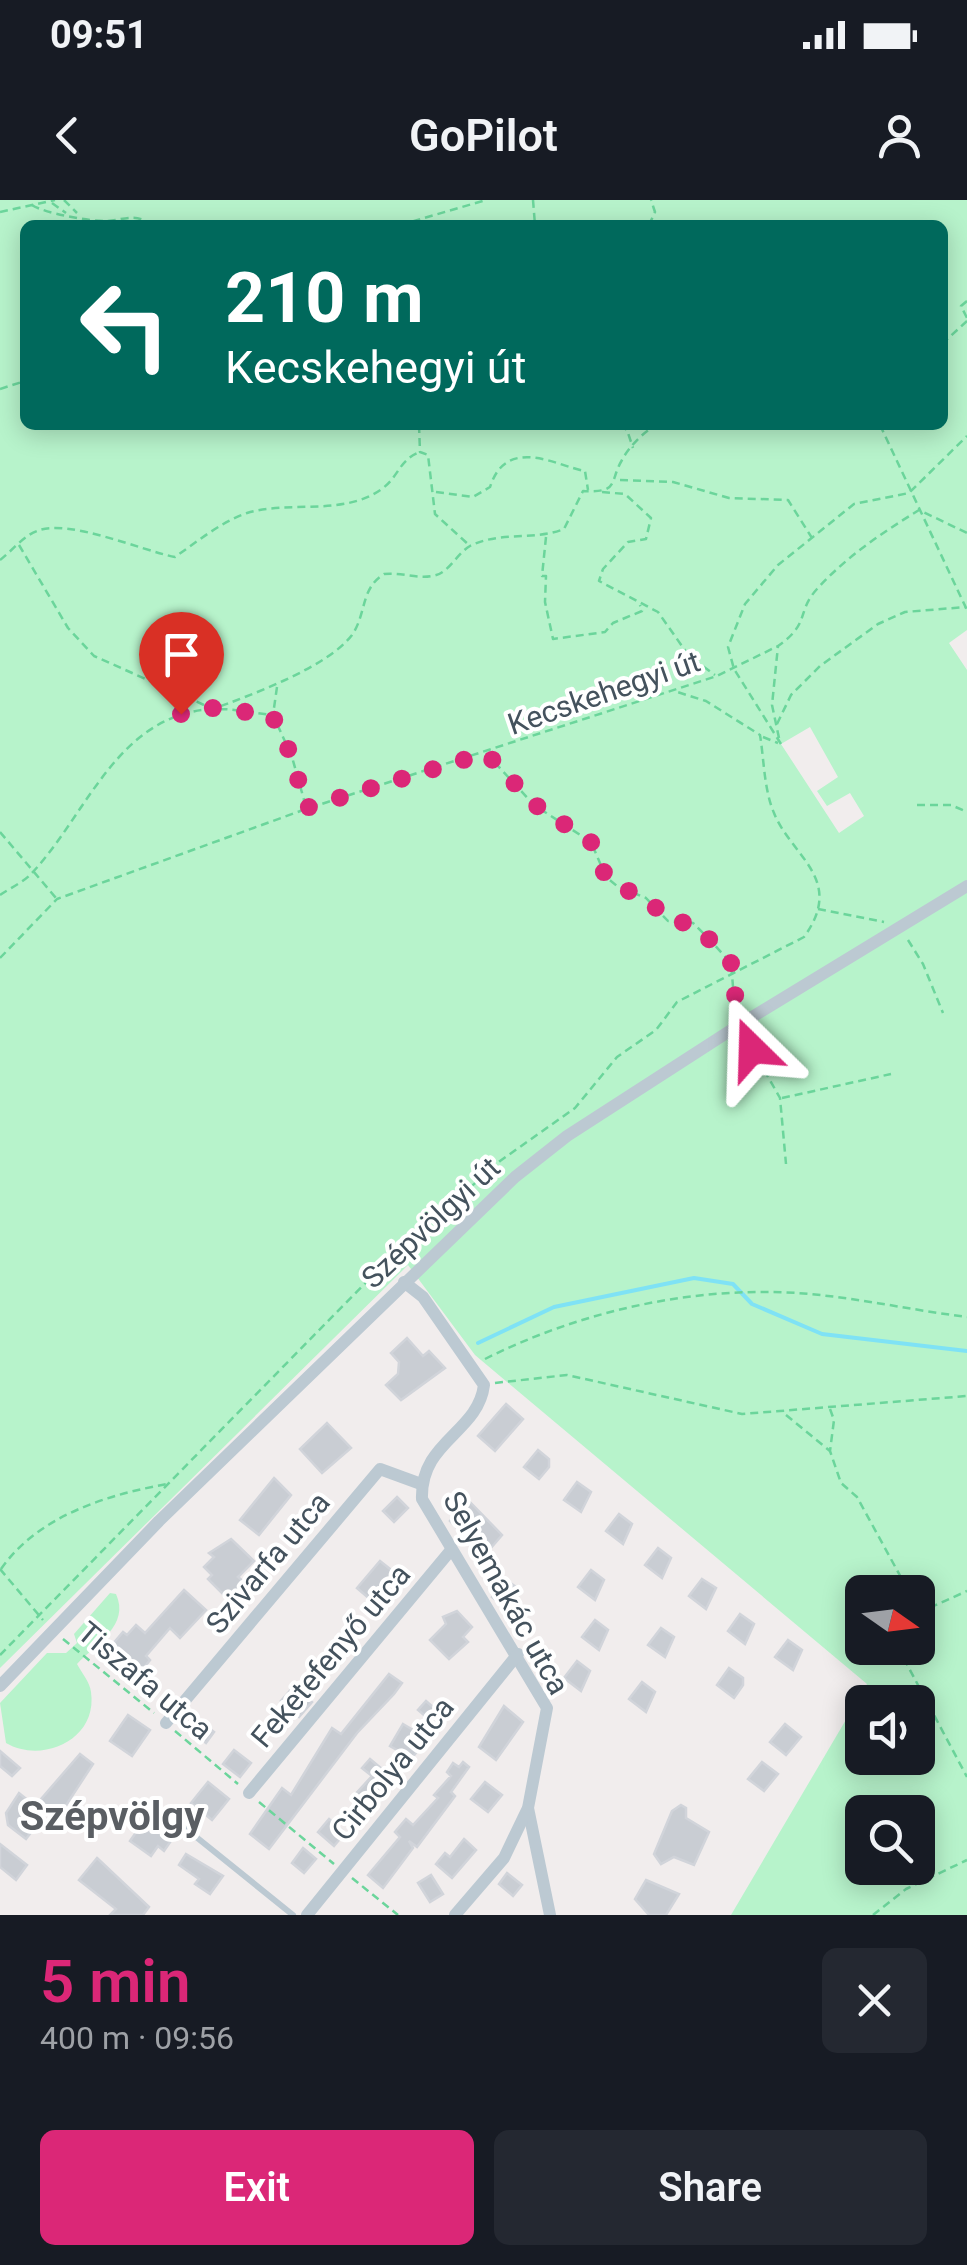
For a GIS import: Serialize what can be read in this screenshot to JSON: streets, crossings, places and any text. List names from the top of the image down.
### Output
{
  "streets": {
    "street": [
      "Szépvölgyi út",
      "Szivarfa utca",
      "Selyemakác utca",
      "Feketefenyő utca",
      "Cirbolya utca"
    ],
    "path": ["Kecskehegyi út", "Tiszafa utca"]
  },
  "crossings": [
    ["Szépvölgyi út", "Tiszafa utca"],
    ["Szivarfa utca", "Selyemakác utca"],
    ["Szivarfa utca", "Tiszafa utca"],
    ["Selyemakác utca", "Feketefenyő utca"],
    ["Selyemakác utca", "Cirbolya utca"],
    ["Feketefenyő utca", "Tiszafa utca"],
    ["Tiszafa utca", "Cirbolya utca"]
  ],
  "districts": ["Szépvölgy"],
  "north": "right",
  "page": {
    "status": "09:51",
    "header": "GoPilot",
    "turn": ["210 m", "Kecskehegyi út"],
    "heading": ["5 min", "400 m · 09:56"],
    "buttons": ["Exit", "Share"]
  }
}
